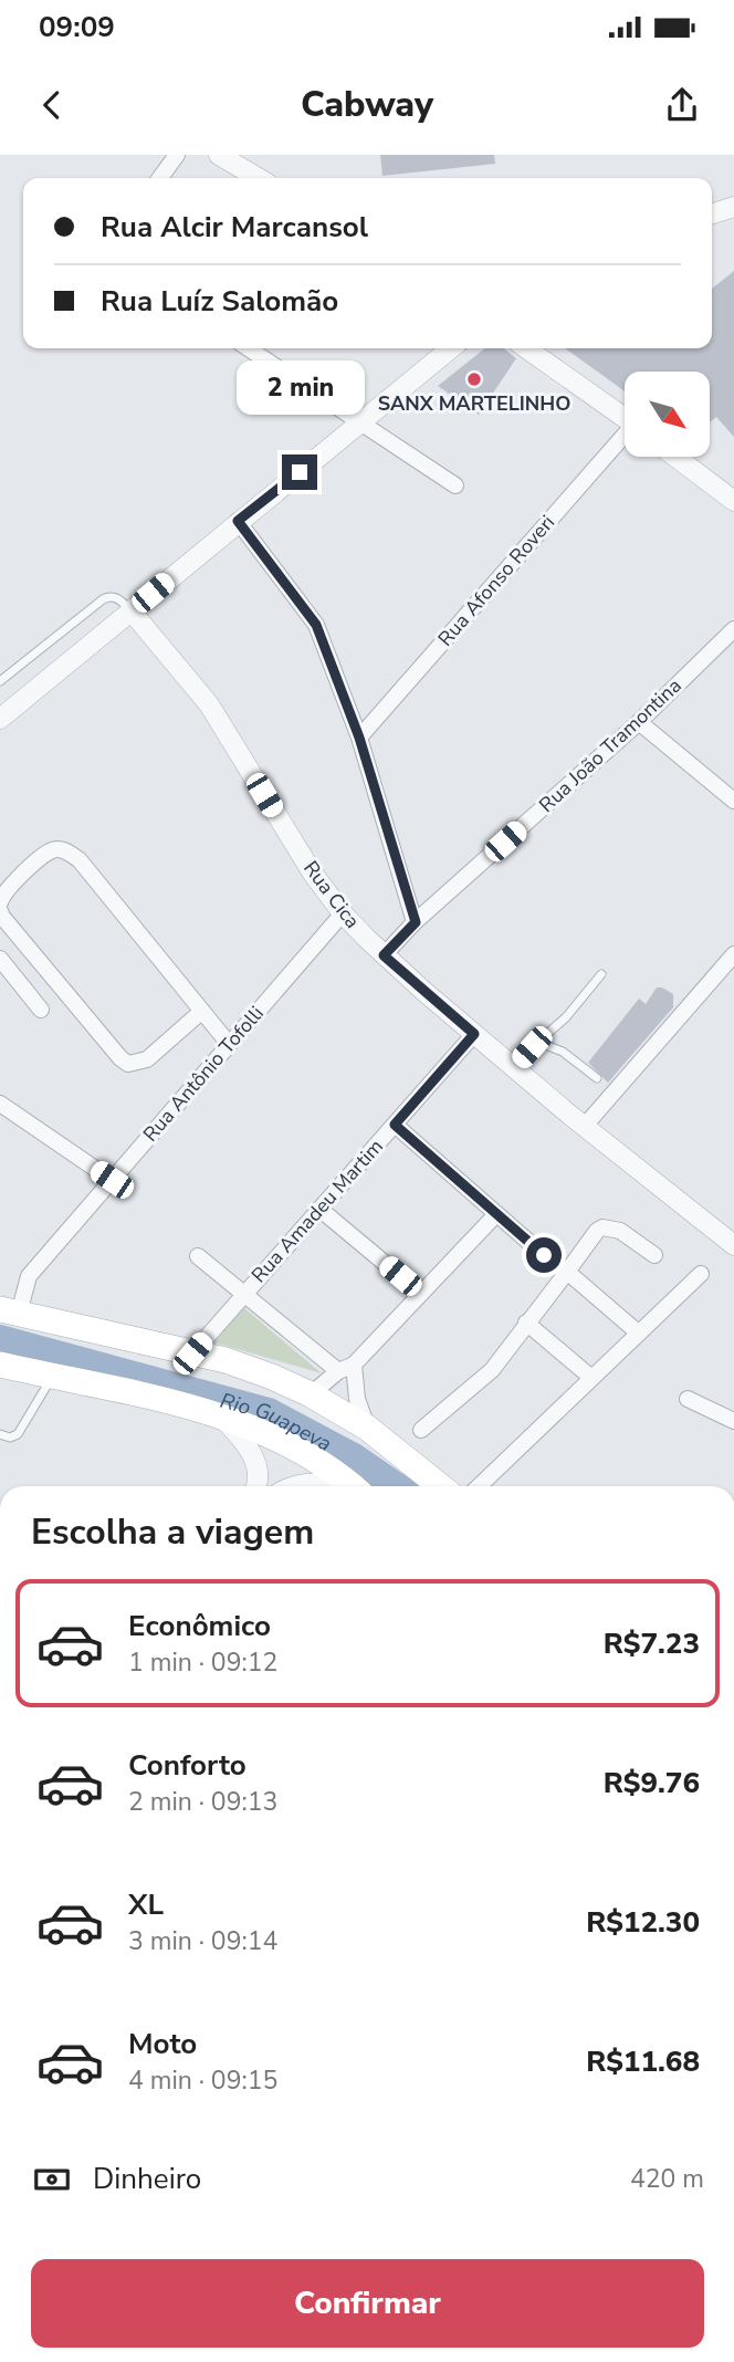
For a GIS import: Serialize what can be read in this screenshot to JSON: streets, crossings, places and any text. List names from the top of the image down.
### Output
{
  "streets": {
    "street": [
      "Rua Afonso Roveri",
      "Rua João Tramontina",
      "Rua Cica",
      "Rua Antônio Tofolli",
      "Rua Amadeu Martim"
    ]
  },
  "crossings": [
    ["Rua João Tramontina", "Rua Cica"],
    ["Rua Cica", "Rua Antônio Tofolli"],
    ["Rua Cica", "Rua Amadeu Martim"]
  ],
  "water": ["Rio Guapeva"],
  "places": ["SANX MARTELINHO"],
  "north": "bottom right",
  "page": {
    "status": "09:09",
    "header": "Cabway",
    "banner": ["Rua Alcir Marcansol", "Rua Luíz Salomão"],
    "bubble": "2 min",
    "heading": "Escolha a viagem",
    "list": [
      {
        "name": "Econômico",
        "note": "1 min · 09:12",
        "value": "R$7.23"
      },
      {
        "name": "Conforto",
        "note": "2 min · 09:13",
        "value": "R$9.76"
      },
      {
        "name": "XL",
        "note": "3 min · 09:14",
        "value": "R$12.30"
      },
      {
        "name": "Moto",
        "note": "4 min · 09:15",
        "value": "R$11.68"
      }
    ],
    "pay": ["Dinheiro", "420 m"],
    "buttons": "Confirmar"
  }
}
